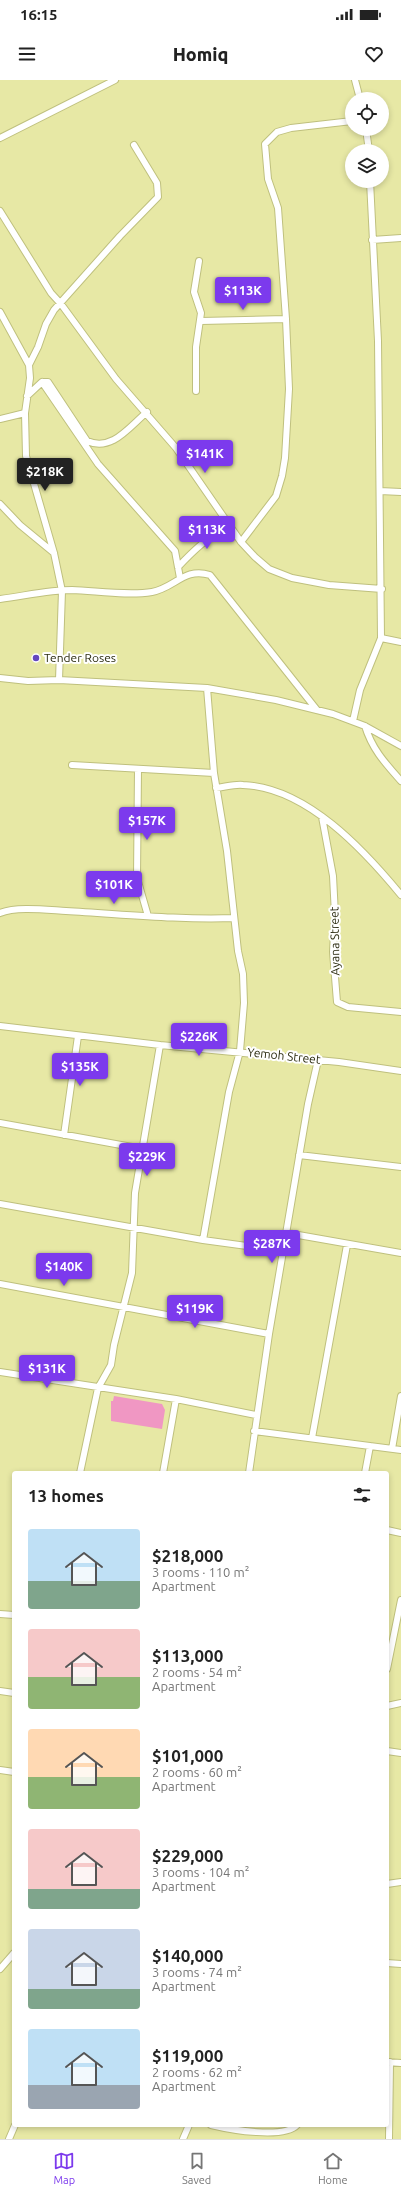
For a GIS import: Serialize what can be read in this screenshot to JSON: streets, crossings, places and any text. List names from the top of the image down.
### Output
{
  "streets": {
    "street": ["Ayana Street", "Yemoh Street"]
  },
  "places": ["Tender Roses"],
  "page": {
    "status": "16:15",
    "header": "Homiq",
    "price": [
      "$113K",
      "$141K",
      "$218K",
      "$113K",
      "$157K",
      "$101K",
      "$226K",
      "$135K",
      "$229K",
      "$287K",
      "$140K",
      "$119K",
      "$131K"
    ],
    "heading": "13 homes",
    "list": [
      {
        "name": "$218,000",
        "note": "3 rooms · 110 m² · Apartment"
      },
      {
        "name": "$113,000",
        "note": "2 rooms · 54 m² · Apartment"
      },
      {
        "name": "$101,000",
        "note": "2 rooms · 60 m² · Apartment"
      },
      {
        "name": "$229,000",
        "note": "3 rooms · 104 m² · Apartment"
      },
      {
        "name": "$140,000",
        "note": "3 rooms · 74 m² · Apartment"
      },
      {
        "name": "$119,000",
        "note": "2 rooms · 62 m² · Apartment"
      }
    ],
    "tabs": ["Map", "Saved", "Home"]
  }
}
